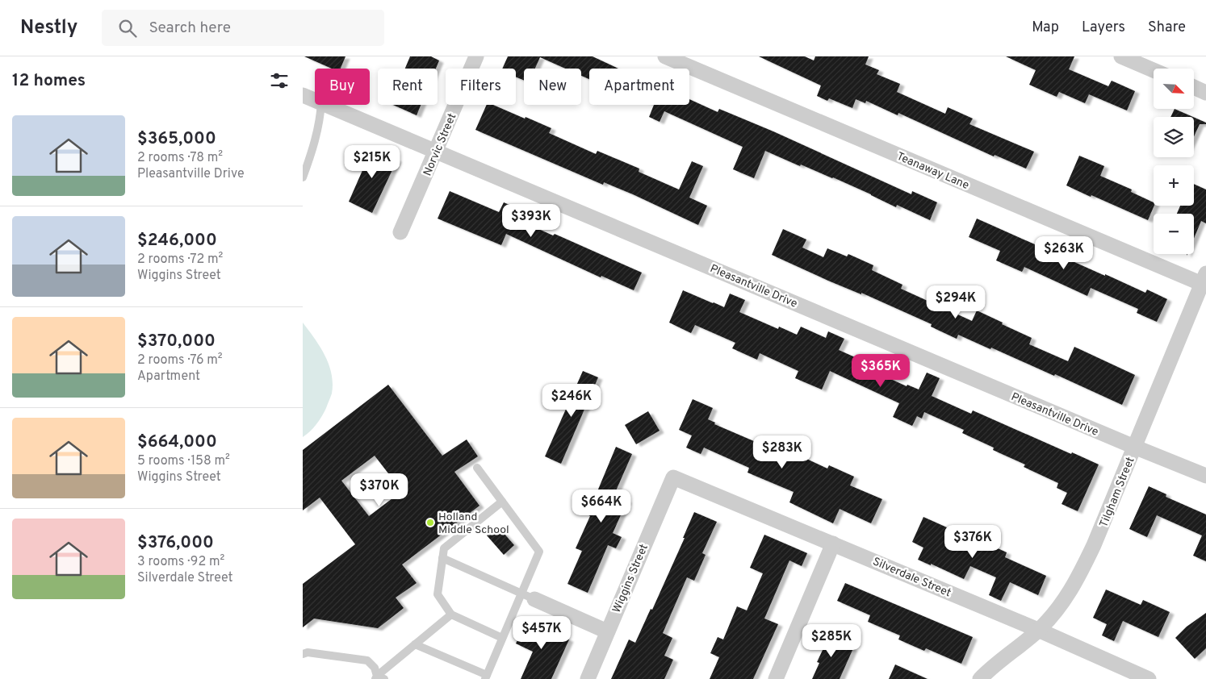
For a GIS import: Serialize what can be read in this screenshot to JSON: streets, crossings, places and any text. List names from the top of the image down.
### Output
{
  "streets": {
    "street": [
      "Norvic Street",
      "Teanaway Lane",
      "Pleasantville Drive",
      "Tilgham Street",
      "Silverdale Street",
      "Wiggins Street"
    ]
  },
  "crossings": [
    ["Norvic Street", "Pleasantville Drive"],
    ["Teanaway Lane", "Tilgham Street"],
    ["Pleasantville Drive", "Tilgham Street"],
    ["Tilgham Street", "Silverdale Street"],
    ["Silverdale Street", "Wiggins Street"]
  ],
  "places": ["Holland Middle School"],
  "north": "bottom right",
  "page": {
    "header": "Nestly",
    "search": "Search here",
    "nav": ["Map", "Layers", "Share"],
    "heading": "12 homes",
    "map_buttons": ["+", "−"],
    "chip": [
      "Buy",
      "Rent",
      "Filters",
      "New",
      "Apartment"
    ],
    "list": [
      {
        "name": "$365,000",
        "note": "2 rooms · 78 m² · Pleasantville Drive"
      },
      {
        "name": "$246,000",
        "note": "2 rooms · 72 m² · Wiggins Street"
      },
      {
        "name": "$370,000",
        "note": "2 rooms · 76 m² · Apartment"
      },
      {
        "name": "$664,000",
        "note": "5 rooms · 158 m² · Wiggins Street"
      },
      {
        "name": "$376,000",
        "note": "3 rooms · 92 m² · Silverdale Street"
      }
    ],
    "price": [
      "$215K",
      "$393K",
      "$263K",
      "$294K",
      "$365K",
      "$246K",
      "$283K",
      "$370K",
      "$664K",
      "$376K",
      "$457K",
      "$285K"
    ]
  }
}
